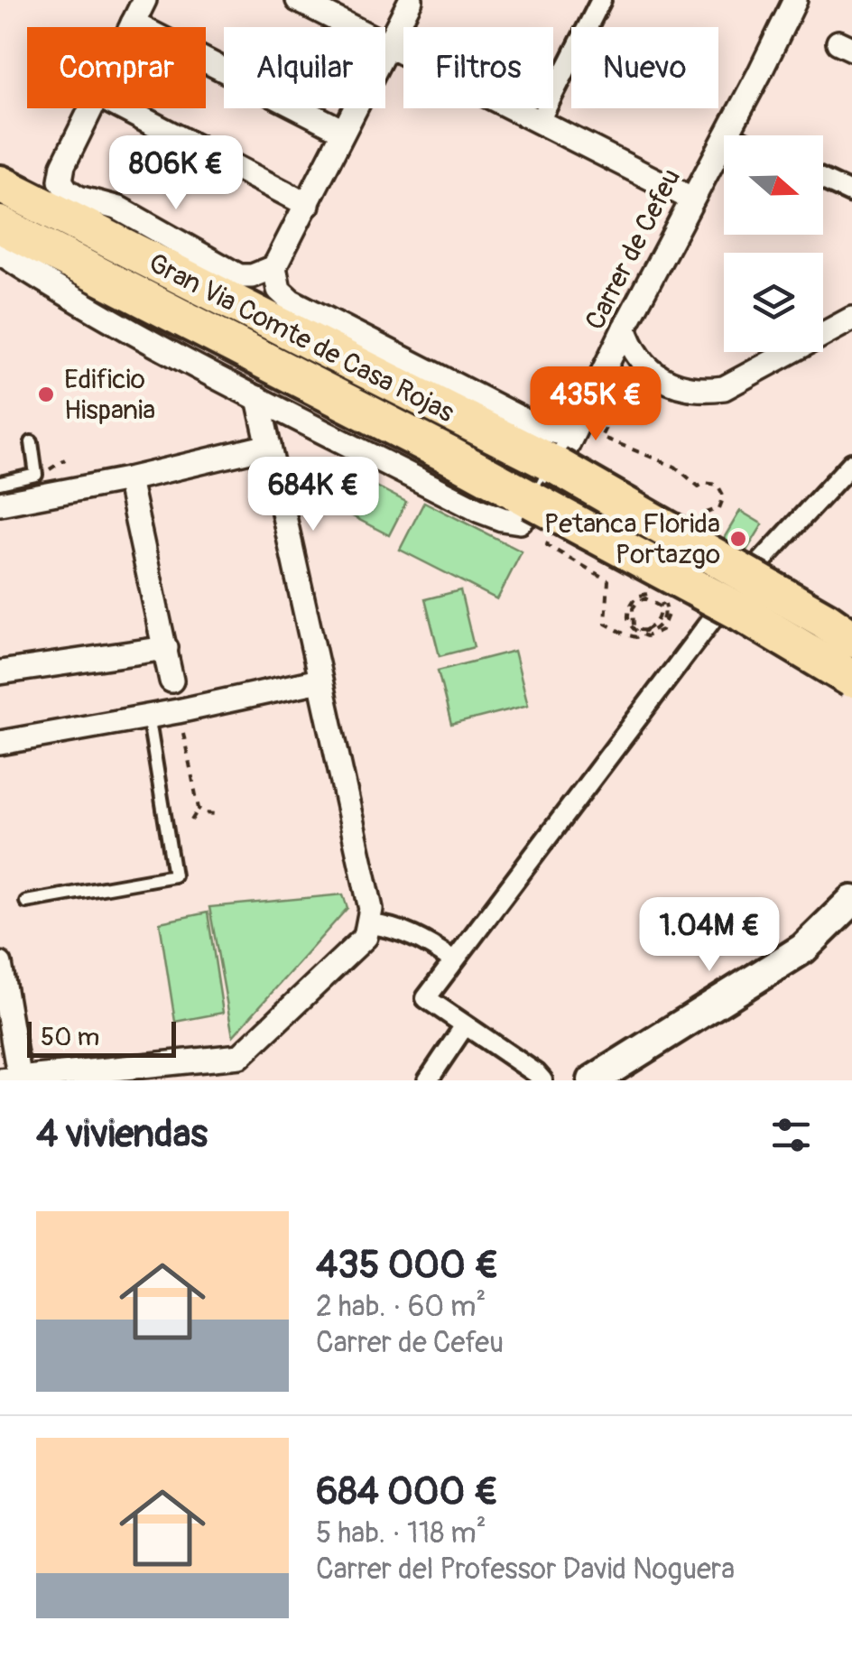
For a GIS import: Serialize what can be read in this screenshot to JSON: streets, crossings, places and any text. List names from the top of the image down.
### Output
{
  "streets": {
    "main road": ["Gran Via Comte de Casa Rojas"],
    "street": ["Carrer de Cefeu"]
  },
  "crossings": [
    ["Carrer de Cefeu", "Gran Via Comte de Casa Rojas"]
  ],
  "places": ["Edificio Hispania", "Petanca Florida Portazgo"],
  "scale_bar": "50 m",
  "north": "right",
  "page": {
    "chip": [
      "Comprar",
      "Alquilar",
      "Filtros",
      "Nuevo"
    ],
    "price": [
      "806K €",
      "435K €",
      "684K €",
      "1.04M €"
    ],
    "scale": "50 m",
    "heading": "4 viviendas",
    "list": [
      {
        "name": "435 000 €",
        "note": "2 hab. · 60 m² · Carrer de Cefeu"
      },
      {
        "name": "684 000 €",
        "note": "5 hab. · 118 m² · Carrer del Professor David Noguera"
      }
    ]
  }
}
